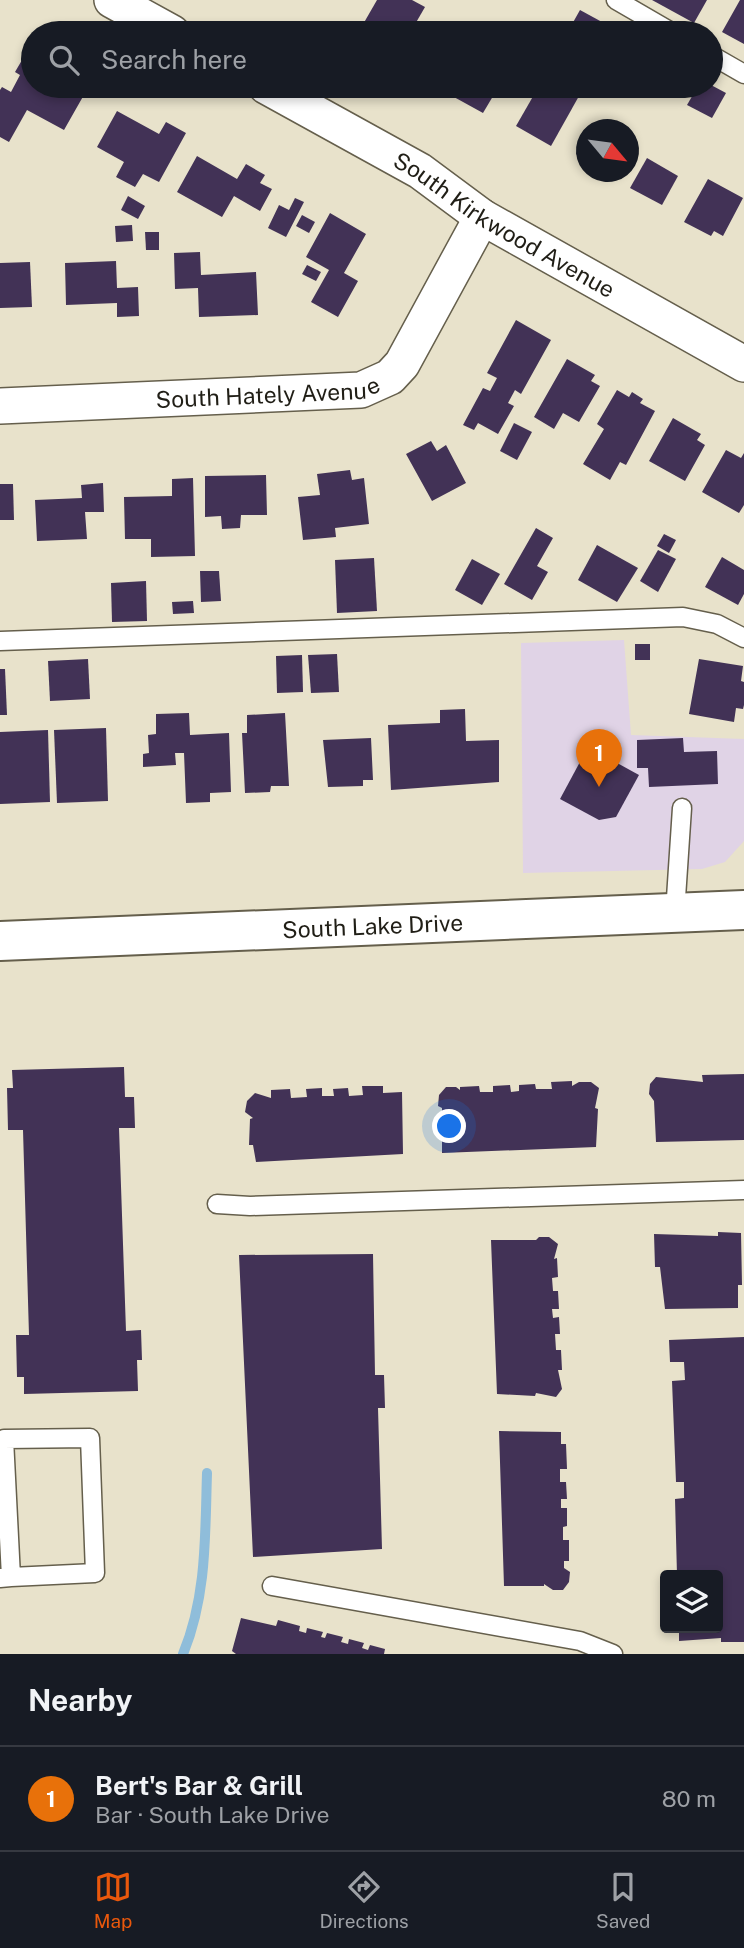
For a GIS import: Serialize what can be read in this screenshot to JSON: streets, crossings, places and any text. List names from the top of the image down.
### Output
{
  "streets": {
    "main road": ["South Lake Drive"],
    "street": ["South Kirkwood Avenue", "South Hately Avenue"]
  },
  "crossings": [
    ["South Kirkwood Avenue", "South Hately Avenue"]
  ],
  "north": "bottom right",
  "page": {
    "search": "Search here",
    "pins": "1",
    "heading": "Nearby",
    "list": [
      {
        "mark": "1",
        "name": "Bert's Bar & Grill",
        "note": "Bar · South Lake Drive",
        "value": "80 m"
      }
    ],
    "nav": ["Map", "Directions", "Saved"]
  }
}
